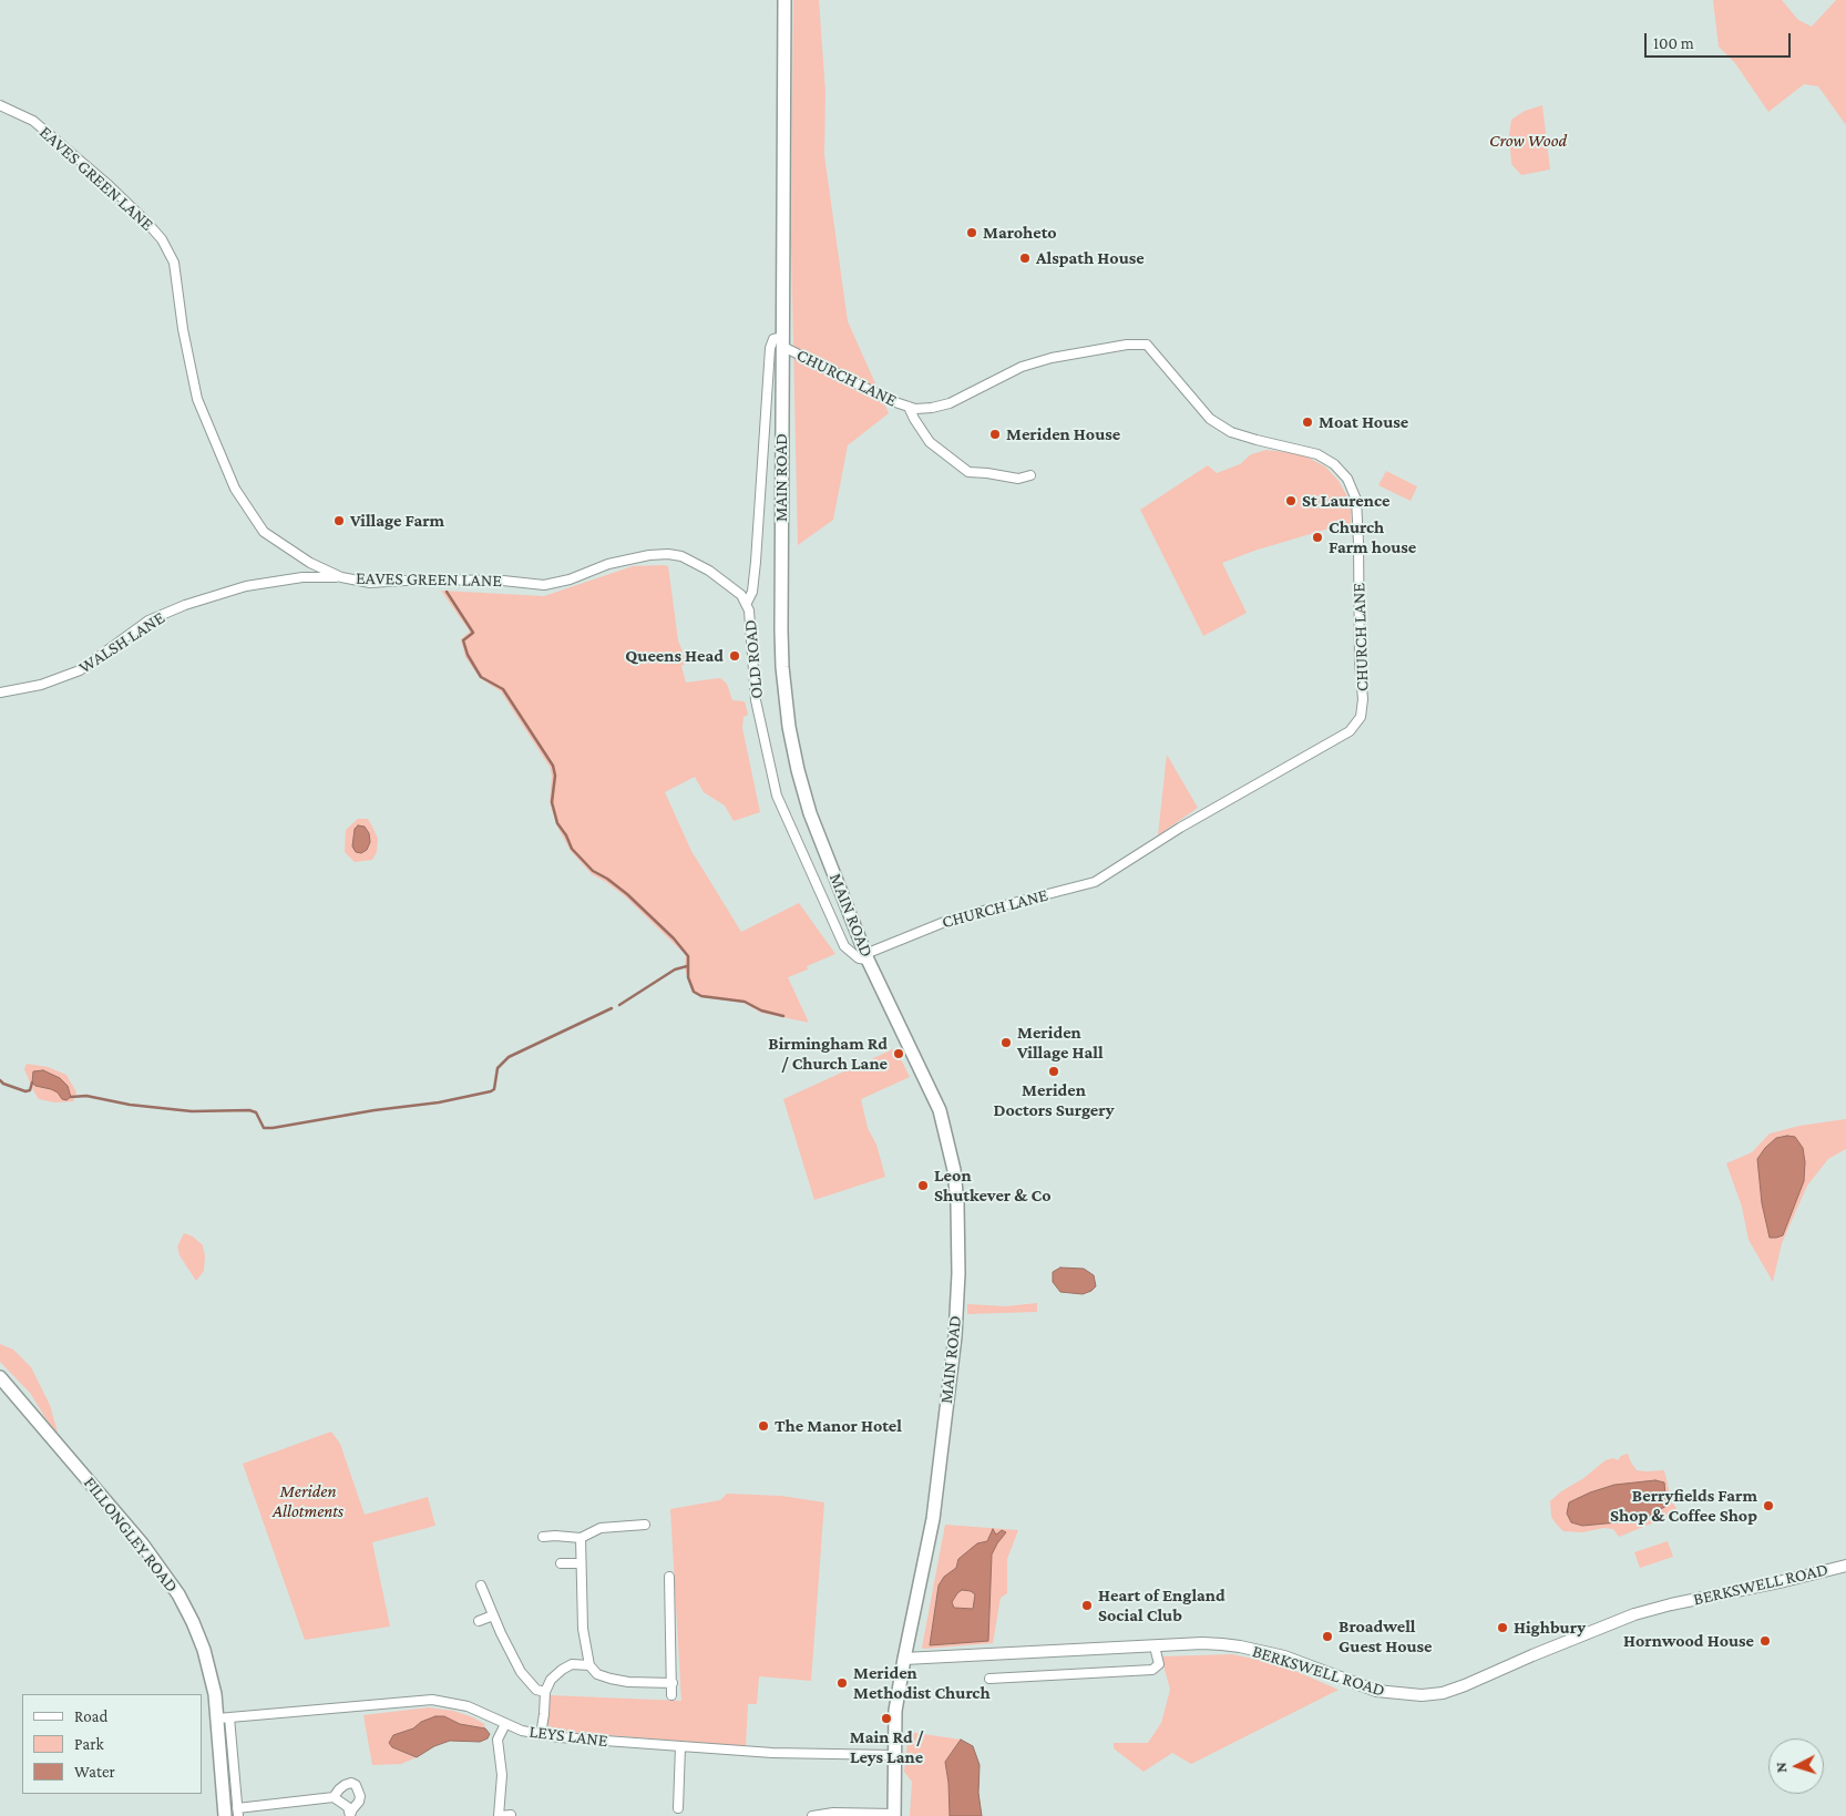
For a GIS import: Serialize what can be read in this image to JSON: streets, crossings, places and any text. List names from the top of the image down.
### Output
{
  "streets": {
    "main road": ["MAIN ROAD", "FILLONGLEY ROAD"],
    "street": [
      "EAVES GREEN LANE",
      "CHURCH LANE",
      "WALSH LANE",
      "OLD ROAD",
      "BERKSWELL ROAD",
      "LEYS LANE"
    ]
  },
  "crossings": [
    ["EAVES GREEN LANE", "WALSH LANE"],
    ["EAVES GREEN LANE", "OLD ROAD"],
    ["CHURCH LANE", "MAIN ROAD"],
    ["CHURCH LANE", "OLD ROAD"],
    ["MAIN ROAD", "OLD ROAD"],
    ["MAIN ROAD", "BERKSWELL ROAD"],
    ["MAIN ROAD", "LEYS LANE"],
    ["FILLONGLEY ROAD", "LEYS LANE"]
  ],
  "parks": ["Crow Wood", "Meriden Allotments"],
  "places": [
    "Maroheto",
    "Alspath House",
    "Moat House",
    "Meriden House",
    "St Laurence",
    "Village Farm",
    "Church Farm house",
    "Queens Head",
    "Meriden Village Hall",
    "Birmingham Rd / Church Lane",
    "Meriden Doctors Surgery",
    "Leon Shutkever & Co",
    "The Manor Hotel",
    "Berryfields Farm Shop & Coffee Shop",
    "Heart of England Social Club",
    "Highbury",
    "Broadwell Guest House",
    "Hornwood House",
    "Meriden Methodist Church",
    "Main Rd / Leys Lane"
  ],
  "legend": ["Road", "Park", "Water"],
  "scale_bar": "100 m",
  "north": "left"
}
